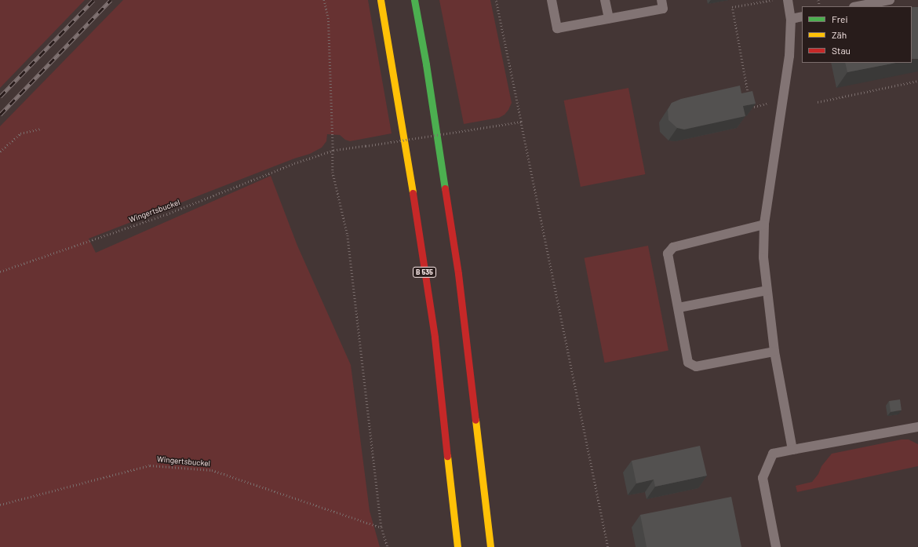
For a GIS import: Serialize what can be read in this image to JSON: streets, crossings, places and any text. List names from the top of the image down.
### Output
{
  "streets": {
    "highway": ["B 535"],
    "path": ["Wingertsbuckel"]
  },
  "legend": ["Frei", "Zäh", "Stau"]
}
